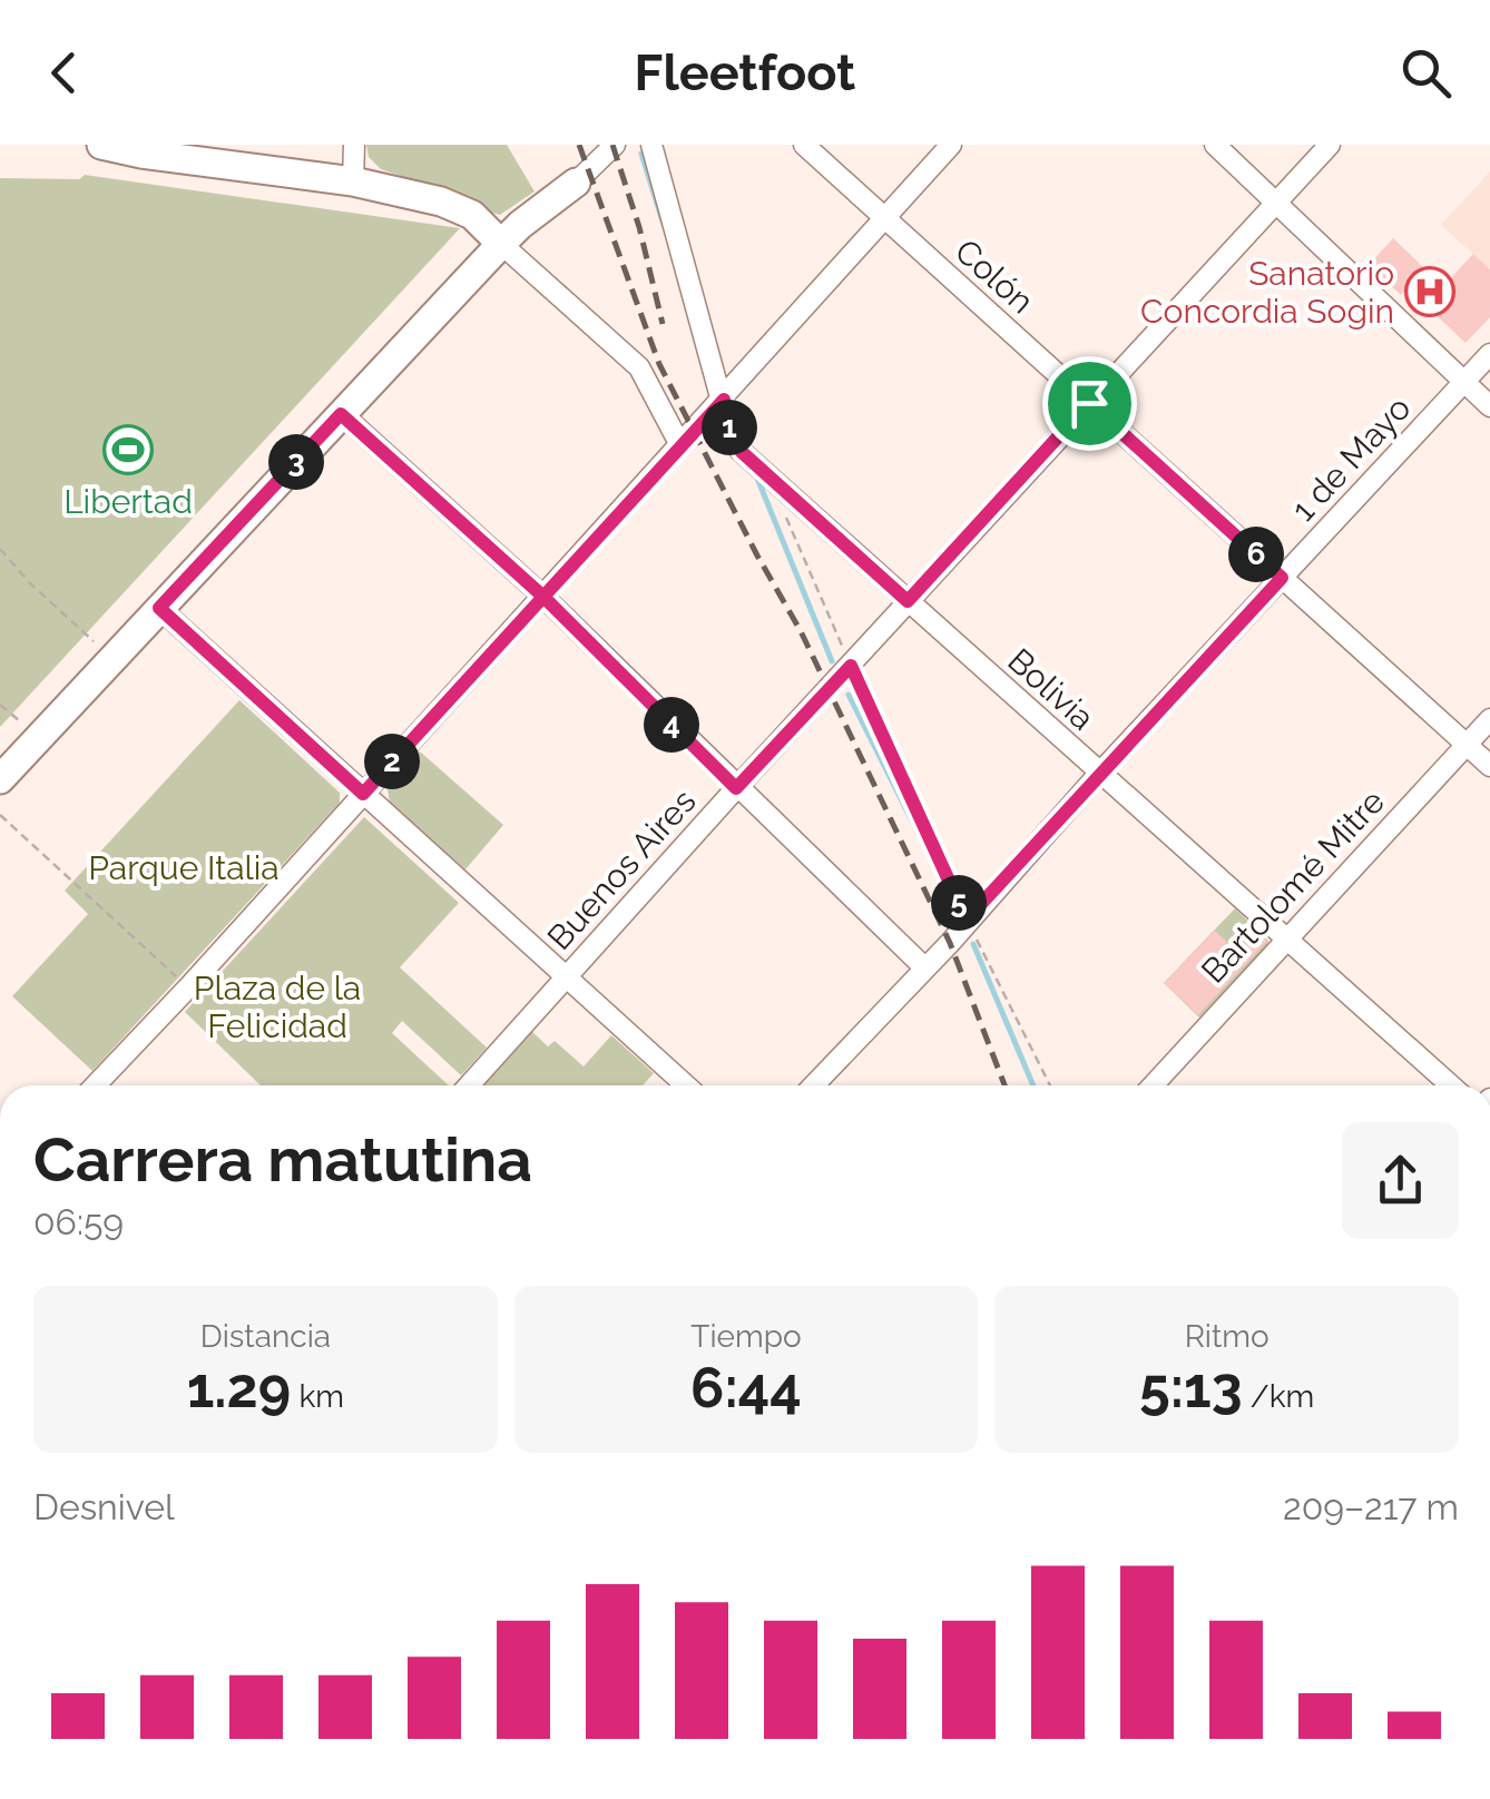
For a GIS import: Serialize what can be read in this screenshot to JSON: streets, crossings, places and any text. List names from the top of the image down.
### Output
{
  "streets": {
    "street": [
      "Colón",
      "1 de Mayo",
      "Bolivia",
      "Buenos Aires",
      "Bartolomé Mitre"
    ]
  },
  "crossings": [
    ["Colón", "1 de Mayo"],
    ["Colón", "Buenos Aires"],
    ["Colón", "Bartolomé Mitre"],
    ["1 de Mayo", "Bolivia"],
    ["Bolivia", "Buenos Aires"],
    ["Bolivia", "Bartolomé Mitre"]
  ],
  "parks": ["Parque Italia", "Plaza de la Felicidad"],
  "places": {
    "hospital": ["Sanatorio Concordia Sogin"],
    "sports": ["Libertad"]
  },
  "page": {
    "header": "Fleetfoot",
    "pins": [
      "1",
      "3",
      "6",
      "4",
      "2",
      "5"
    ],
    "heading": ["Carrera matutina", "06:59"],
    "stats": [
      ["Distancia", "1.29 km"],
      ["Tiempo", "6:44"],
      ["Ritmo", "5:13 /km"]
    ],
    "chart": ["Desnivel", "209–217 m"]
  }
}
